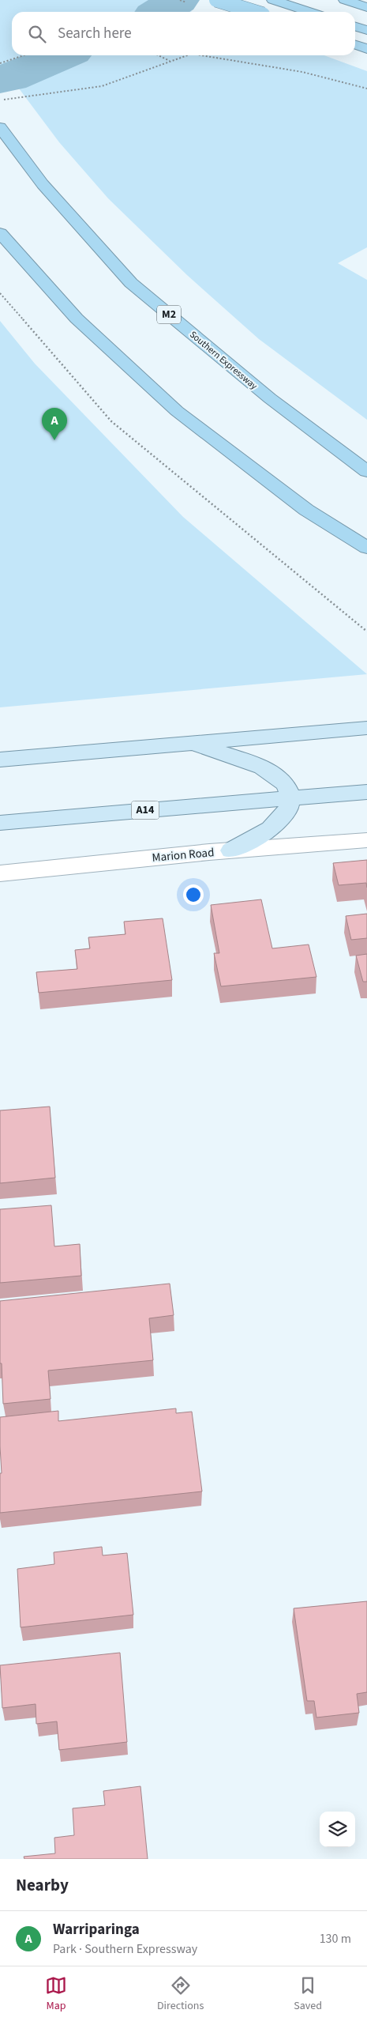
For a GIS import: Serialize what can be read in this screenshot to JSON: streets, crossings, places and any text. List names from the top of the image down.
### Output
{
  "streets": {
    "highway": ["M2", "Southern Expressway"],
    "main road": ["A14"],
    "street": ["Marion Road"]
  },
  "page": {
    "search": "Search here",
    "pins": "A",
    "heading": "Nearby",
    "list": [
      {
        "mark": "A",
        "name": "Warriparinga",
        "note": "Park · Southern Expressway",
        "value": "130 m"
      }
    ],
    "nav": ["Map", "Directions", "Saved"]
  }
}
